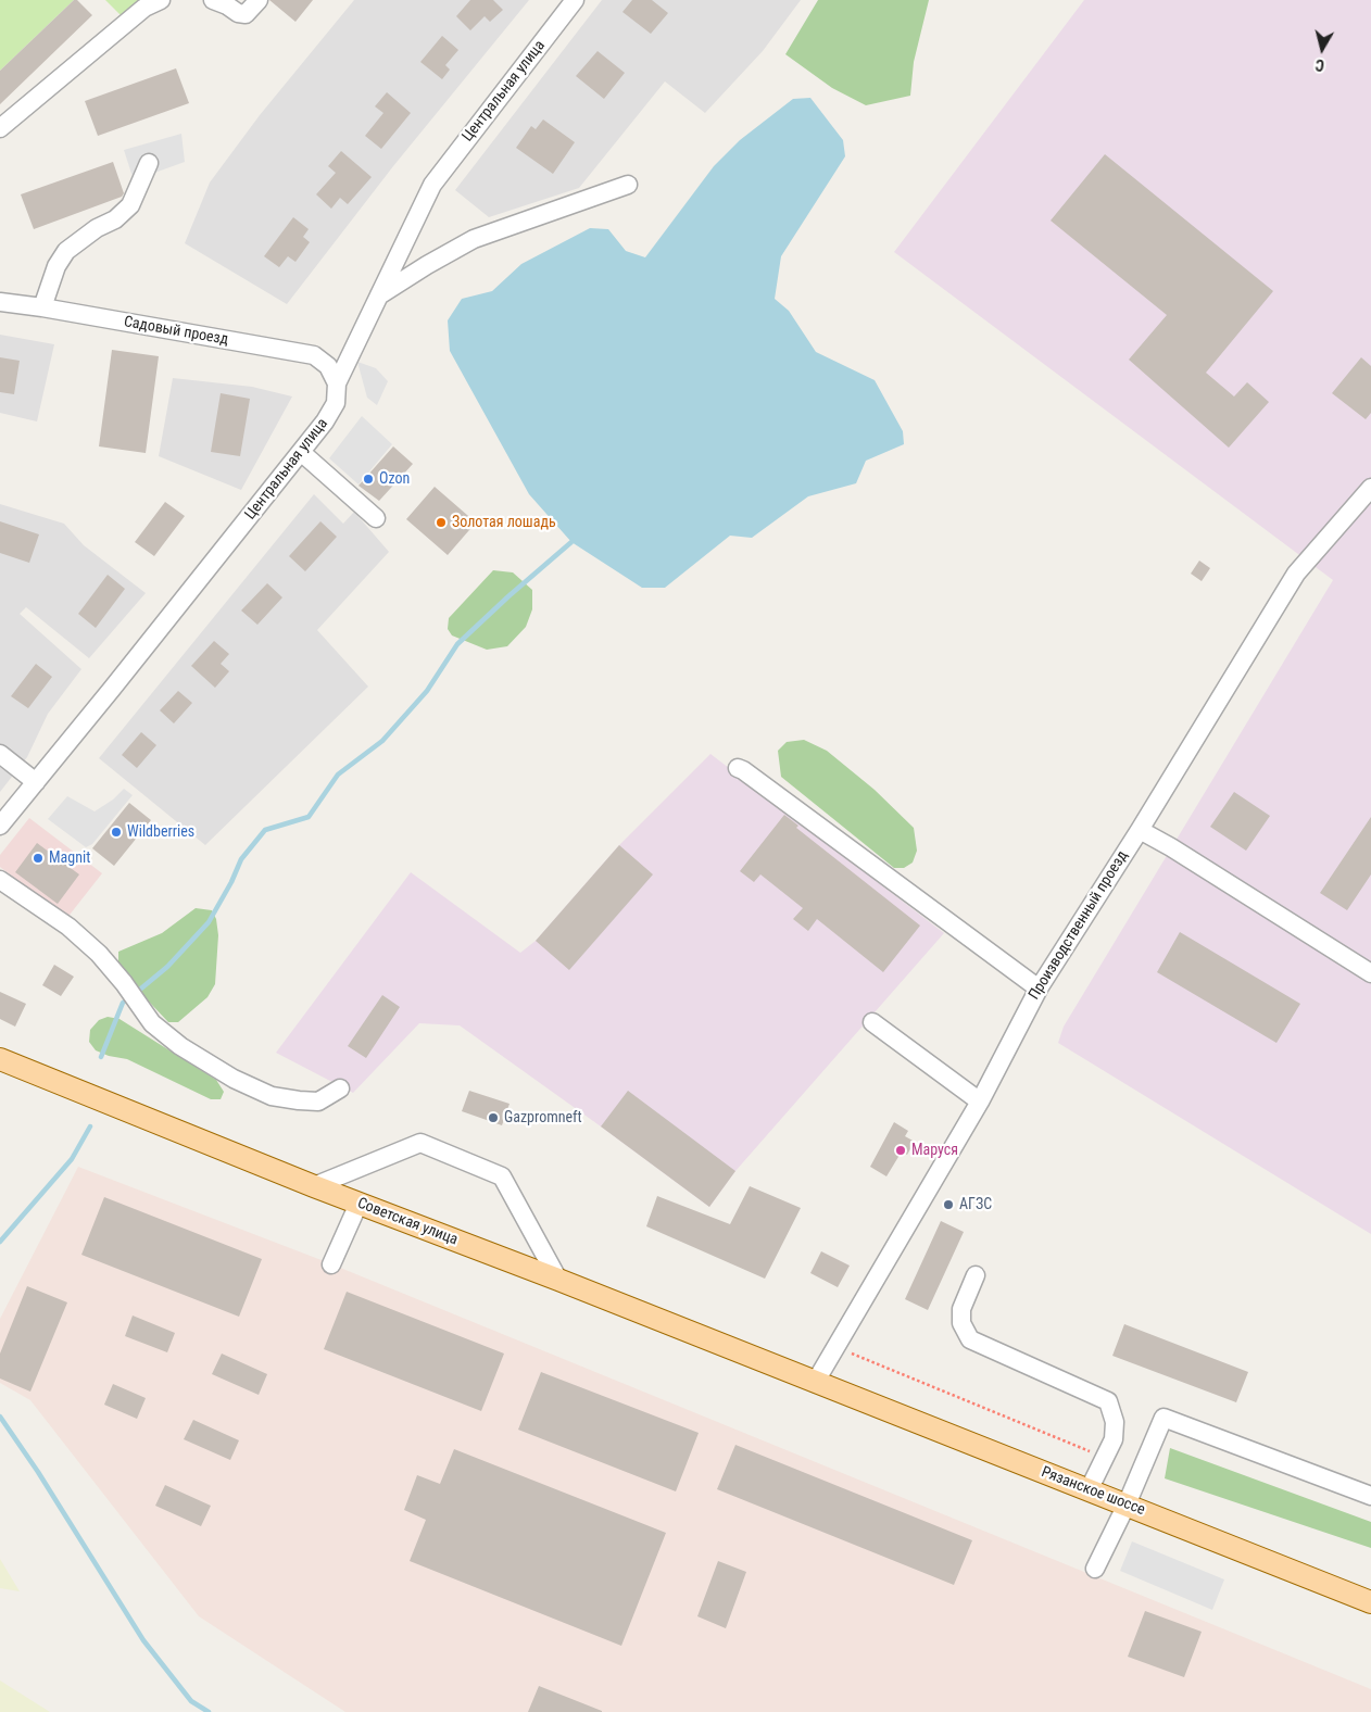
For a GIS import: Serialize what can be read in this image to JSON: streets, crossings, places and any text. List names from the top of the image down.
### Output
{
  "streets": {
    "main road": ["Советская улица", "Рязанское шоссе"],
    "street": ["Центральная улица", "Садовый проезд", "Производственный проезд"]
  },
  "crossings": [
    ["Центральная улица", "Садовый проезд"],
    ["Производственный проезд", "Советская улица"],
    ["Производственный проезд", "Рязанское шоссе"],
    ["Советская улица", "Рязанское шоссе"]
  ],
  "places": [
    "Ozon",
    "Золотая лошадь",
    "Wildberries",
    "Magnit",
    "Gazpromneft",
    "Маруся",
    "АГЗС"
  ],
  "north": "bottom"
}
